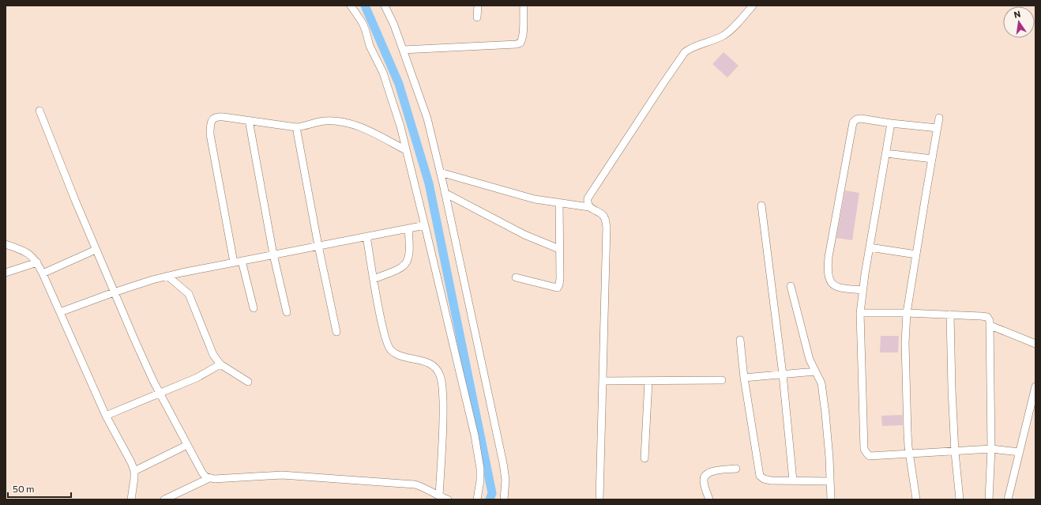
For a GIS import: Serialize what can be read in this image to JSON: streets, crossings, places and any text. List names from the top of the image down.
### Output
{
  "scale_bar": "50 m",
  "north": "top"
}
